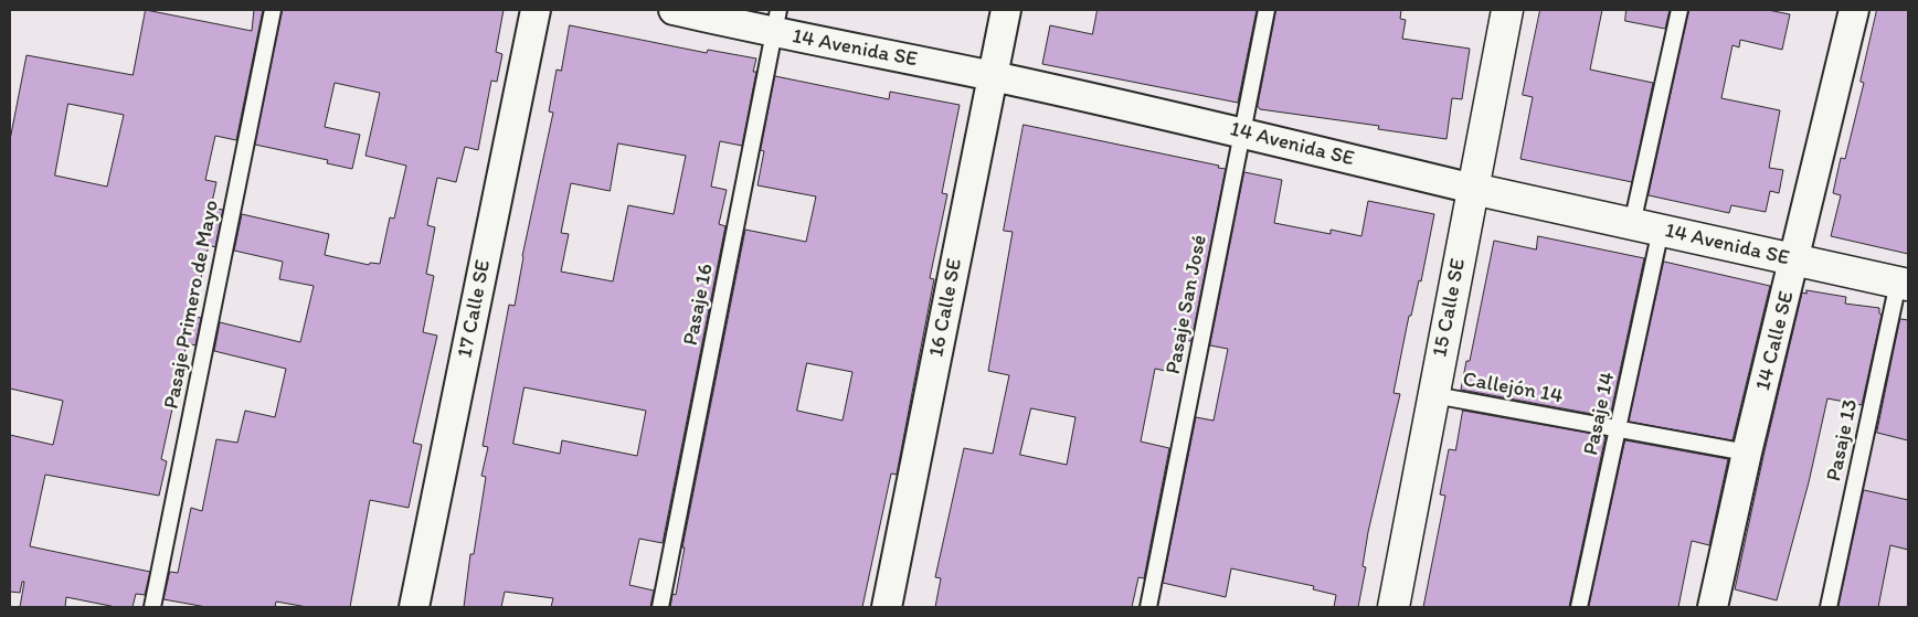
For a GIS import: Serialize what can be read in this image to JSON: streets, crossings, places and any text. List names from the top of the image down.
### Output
{
  "streets": {
    "street": [
      "14 Avenida SE",
      "16 Calle SE",
      "15 Calle SE",
      "17 Calle SE",
      "14 Calle SE"
    ],
    "lane": [
      "Pasaje Primero de Mayo",
      "Pasaje 16",
      "Pasaje San José",
      "Callejón 14",
      "Pasaje 14",
      "Pasaje 13"
    ]
  },
  "crossings": [
    ["14 Avenida SE", "Pasaje 16"],
    ["14 Avenida SE", "Pasaje San José"],
    ["14 Avenida SE", "16 Calle SE"],
    ["14 Avenida SE", "15 Calle SE"],
    ["14 Avenida SE", "14 Calle SE"],
    ["14 Avenida SE", "Pasaje 14"],
    ["14 Avenida SE", "Pasaje 13"],
    ["15 Calle SE", "Callejón 14"],
    ["14 Calle SE", "Callejón 14"],
    ["Callejón 14", "Pasaje 14"]
  ]
}
